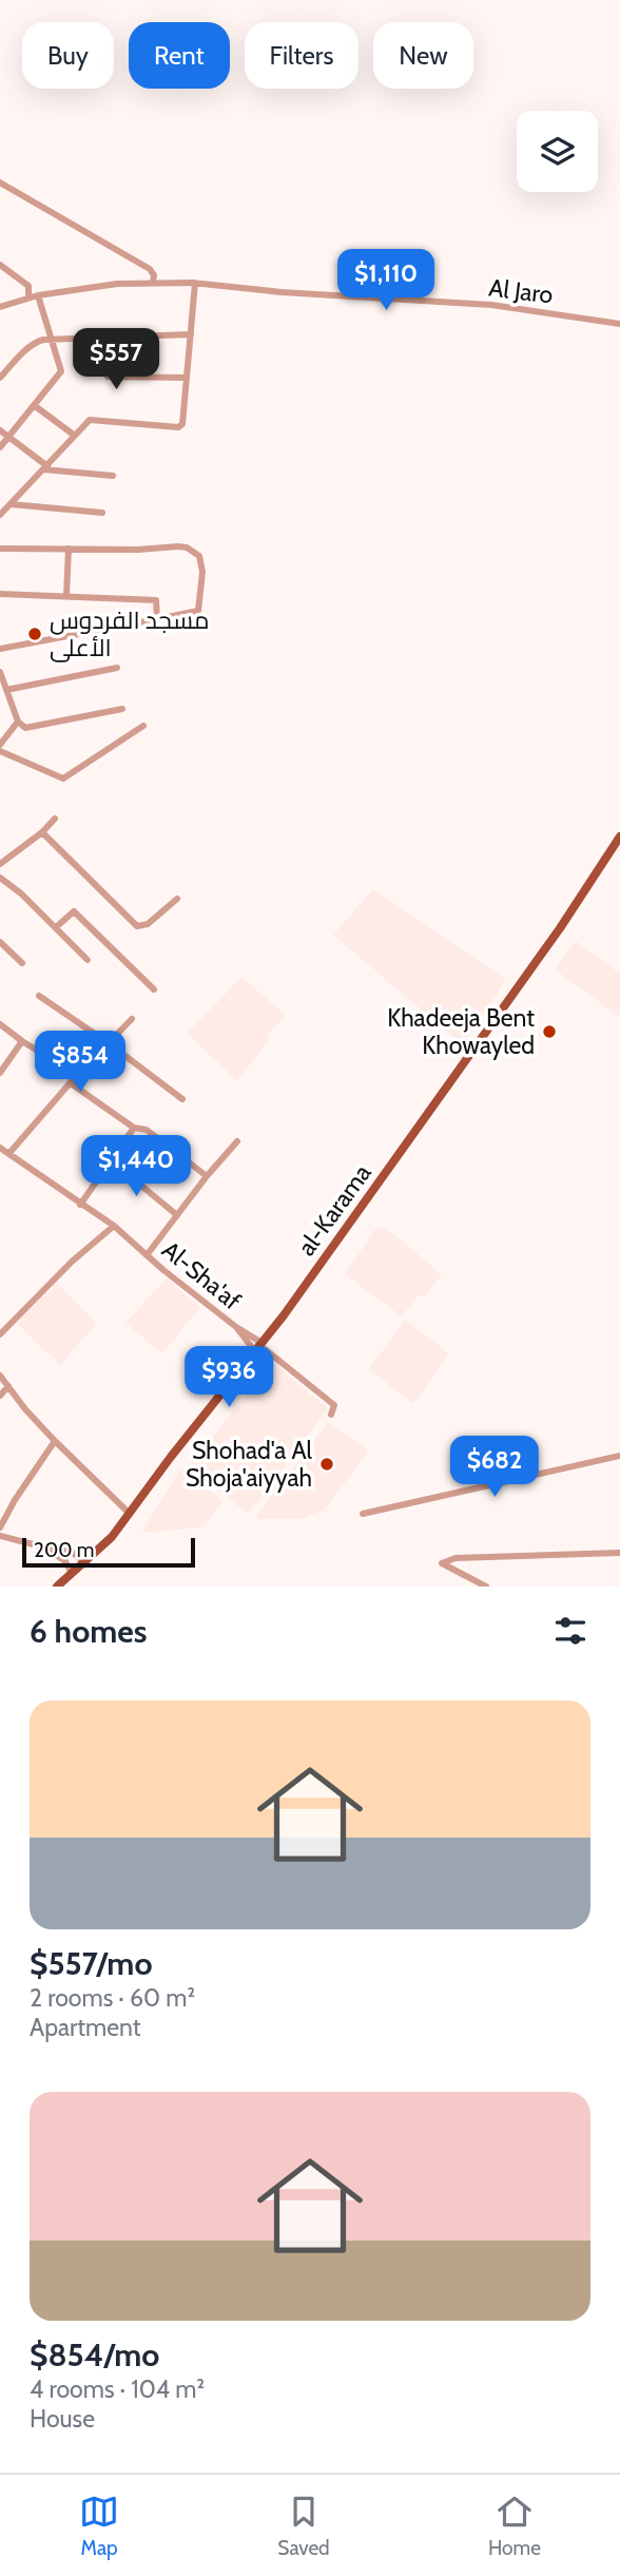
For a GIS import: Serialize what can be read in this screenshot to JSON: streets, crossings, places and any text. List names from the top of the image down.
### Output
{
  "streets": {
    "main road": ["al-Karama"],
    "street": ["Al Jaro", "Al-Sha'af"]
  },
  "crossings": [
    ["al-Karama", "Al-Sha'af"]
  ],
  "places": ["مسجد الفردوس الأعلى", "Khadeeja Bent Khowayled", "Shohad'a Al Shoja'aiyyah"],
  "scale_bar": "200 m",
  "page": {
    "chip": [
      "Buy",
      "Rent",
      "Filters",
      "New"
    ],
    "price": [
      "$1,110",
      "$557",
      "$854",
      "$1,440",
      "$936",
      "$682"
    ],
    "scale": "200 m",
    "heading": "6 homes",
    "list": [
      {
        "name": "$557/mo",
        "note": "2 rooms · 60 m² · Apartment"
      },
      {
        "name": "$854/mo",
        "note": "4 rooms · 104 m² · House"
      }
    ],
    "tabs": ["Map", "Saved", "Home"]
  }
}
